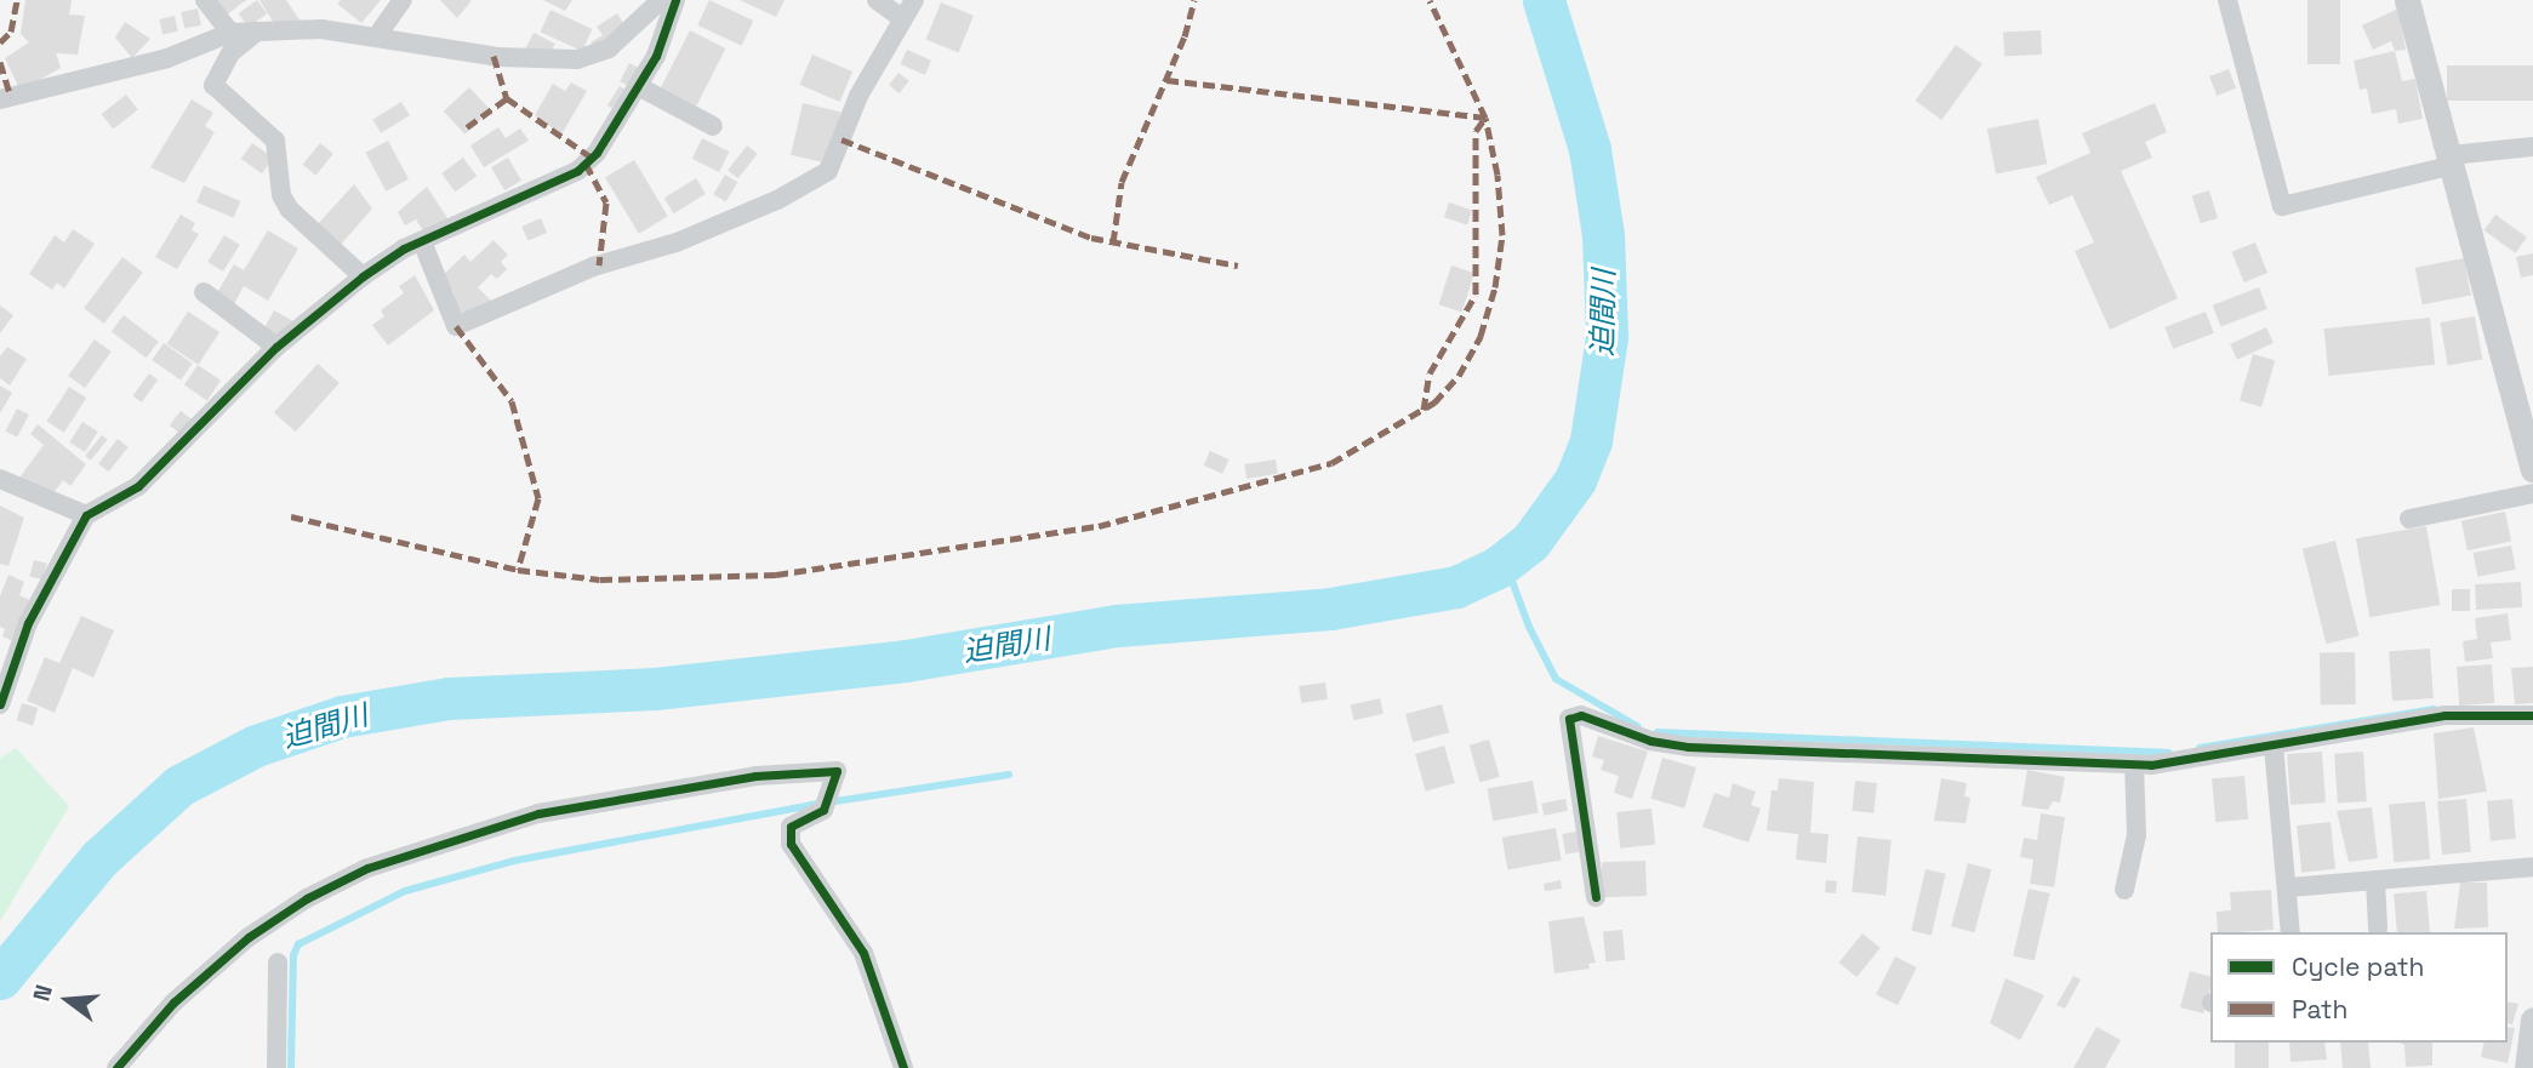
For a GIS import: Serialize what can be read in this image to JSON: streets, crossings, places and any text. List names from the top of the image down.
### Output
{
  "water": ["迫間川"],
  "legend": ["Cycle path", "Path"],
  "north": "left"
}
